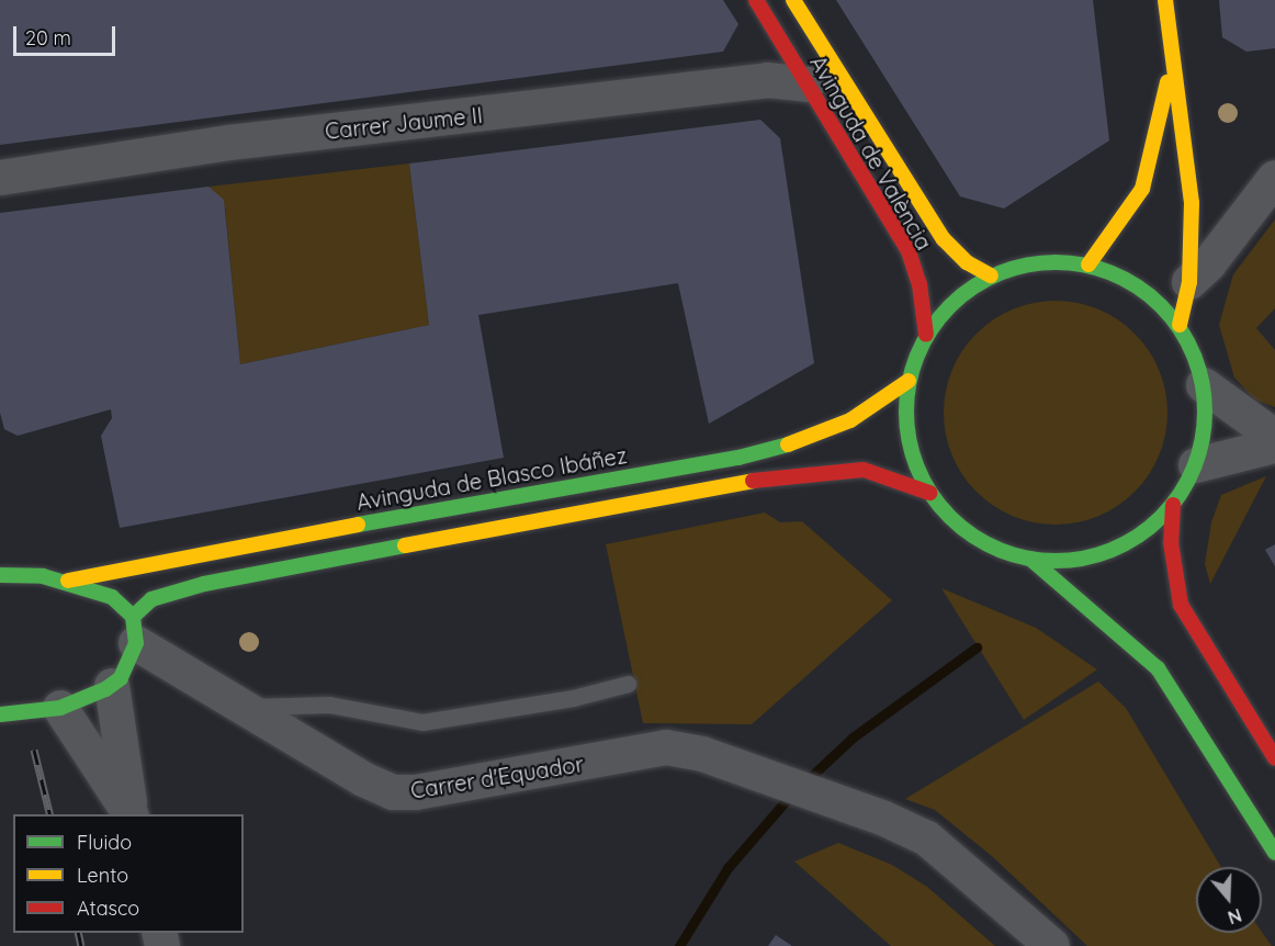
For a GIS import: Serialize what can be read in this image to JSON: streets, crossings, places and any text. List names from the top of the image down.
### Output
{
  "streets": {
    "main road": ["Avinguda de València", "Avinguda de Blasco Ibáñez"],
    "street": ["Carrer Jaume II", "Carrer d'Equador"]
  },
  "crossings": [
    ["Carrer Jaume II", "Avinguda de València"]
  ],
  "legend": ["Fluido", "Lento", "Atasco"],
  "scale_bar": "20 m",
  "north": "bottom"
}
